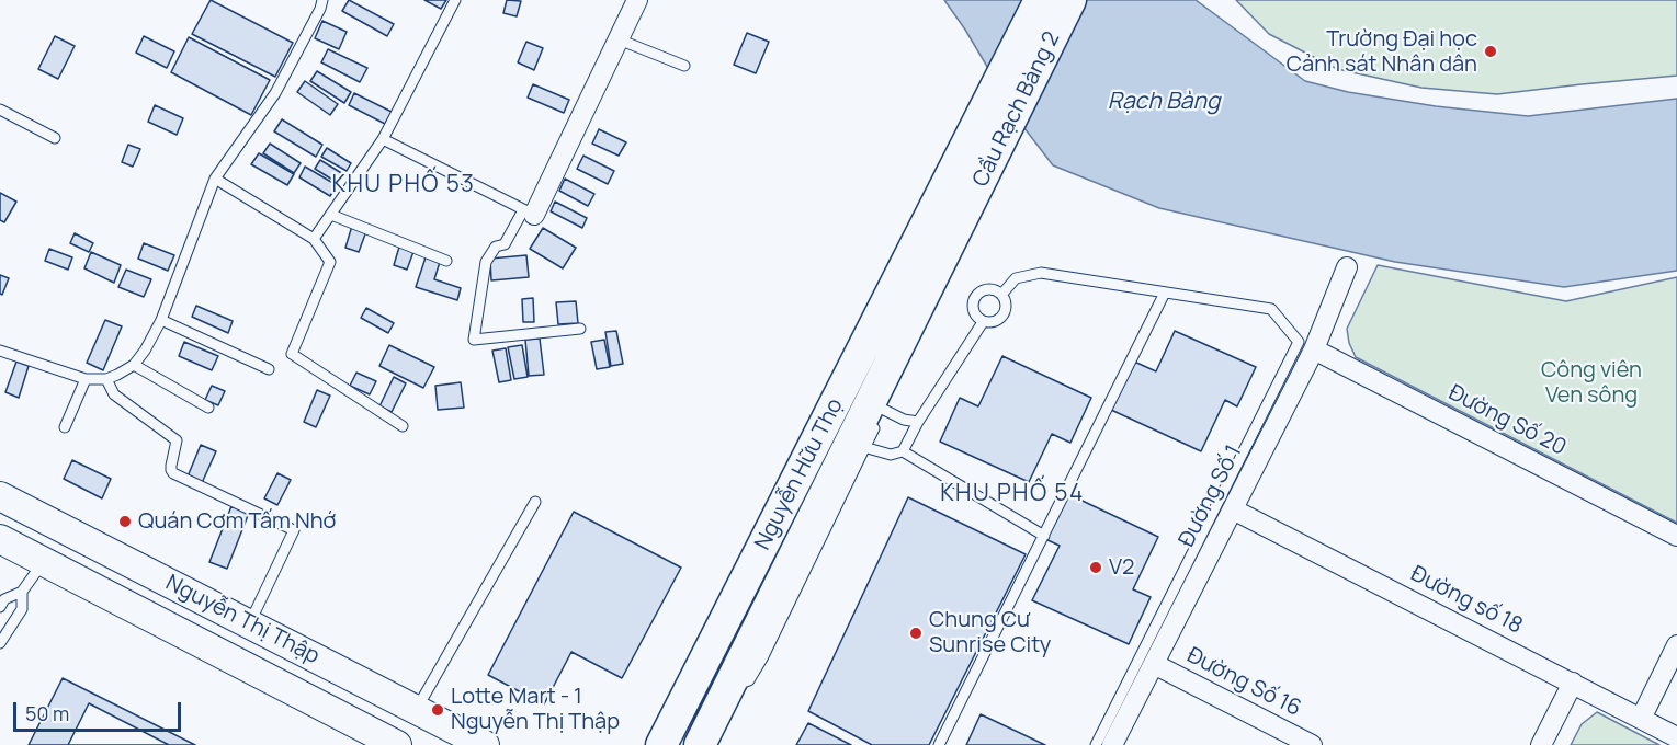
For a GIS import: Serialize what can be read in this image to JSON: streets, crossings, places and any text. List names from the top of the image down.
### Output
{
  "streets": {
    "main road": ["Cầu Rạch Bàng 2", "Nguyễn Hữu Thọ", "Nguyễn Thị Thập"],
    "street": [
      "Đường Số 20",
      "Đường Số 1",
      "Đường số 18",
      "Đường Số 16"
    ]
  },
  "crossings": [
    ["Cầu Rạch Bàng 2", "Nguyễn Hữu Thọ"],
    ["Đường Số 20", "Đường Số 1"],
    ["Đường Số 1", "Đường số 18"],
    ["Đường Số 1", "Đường Số 16"]
  ],
  "districts": ["KHU PHỐ 53", "KHU PHỐ 54"],
  "water": ["Rạch Bàng"],
  "parks": ["Công viên Ven sông"],
  "places": [
    "Trường Đại học Cảnh sát Nhân dân",
    "Quán Cơm Tấm Nhớ",
    "V2",
    "Chung Cư Sunrise City",
    "Lotte Mart - 1 Nguyễn Thị Thập"
  ],
  "scale_bar": "50 m"
}
